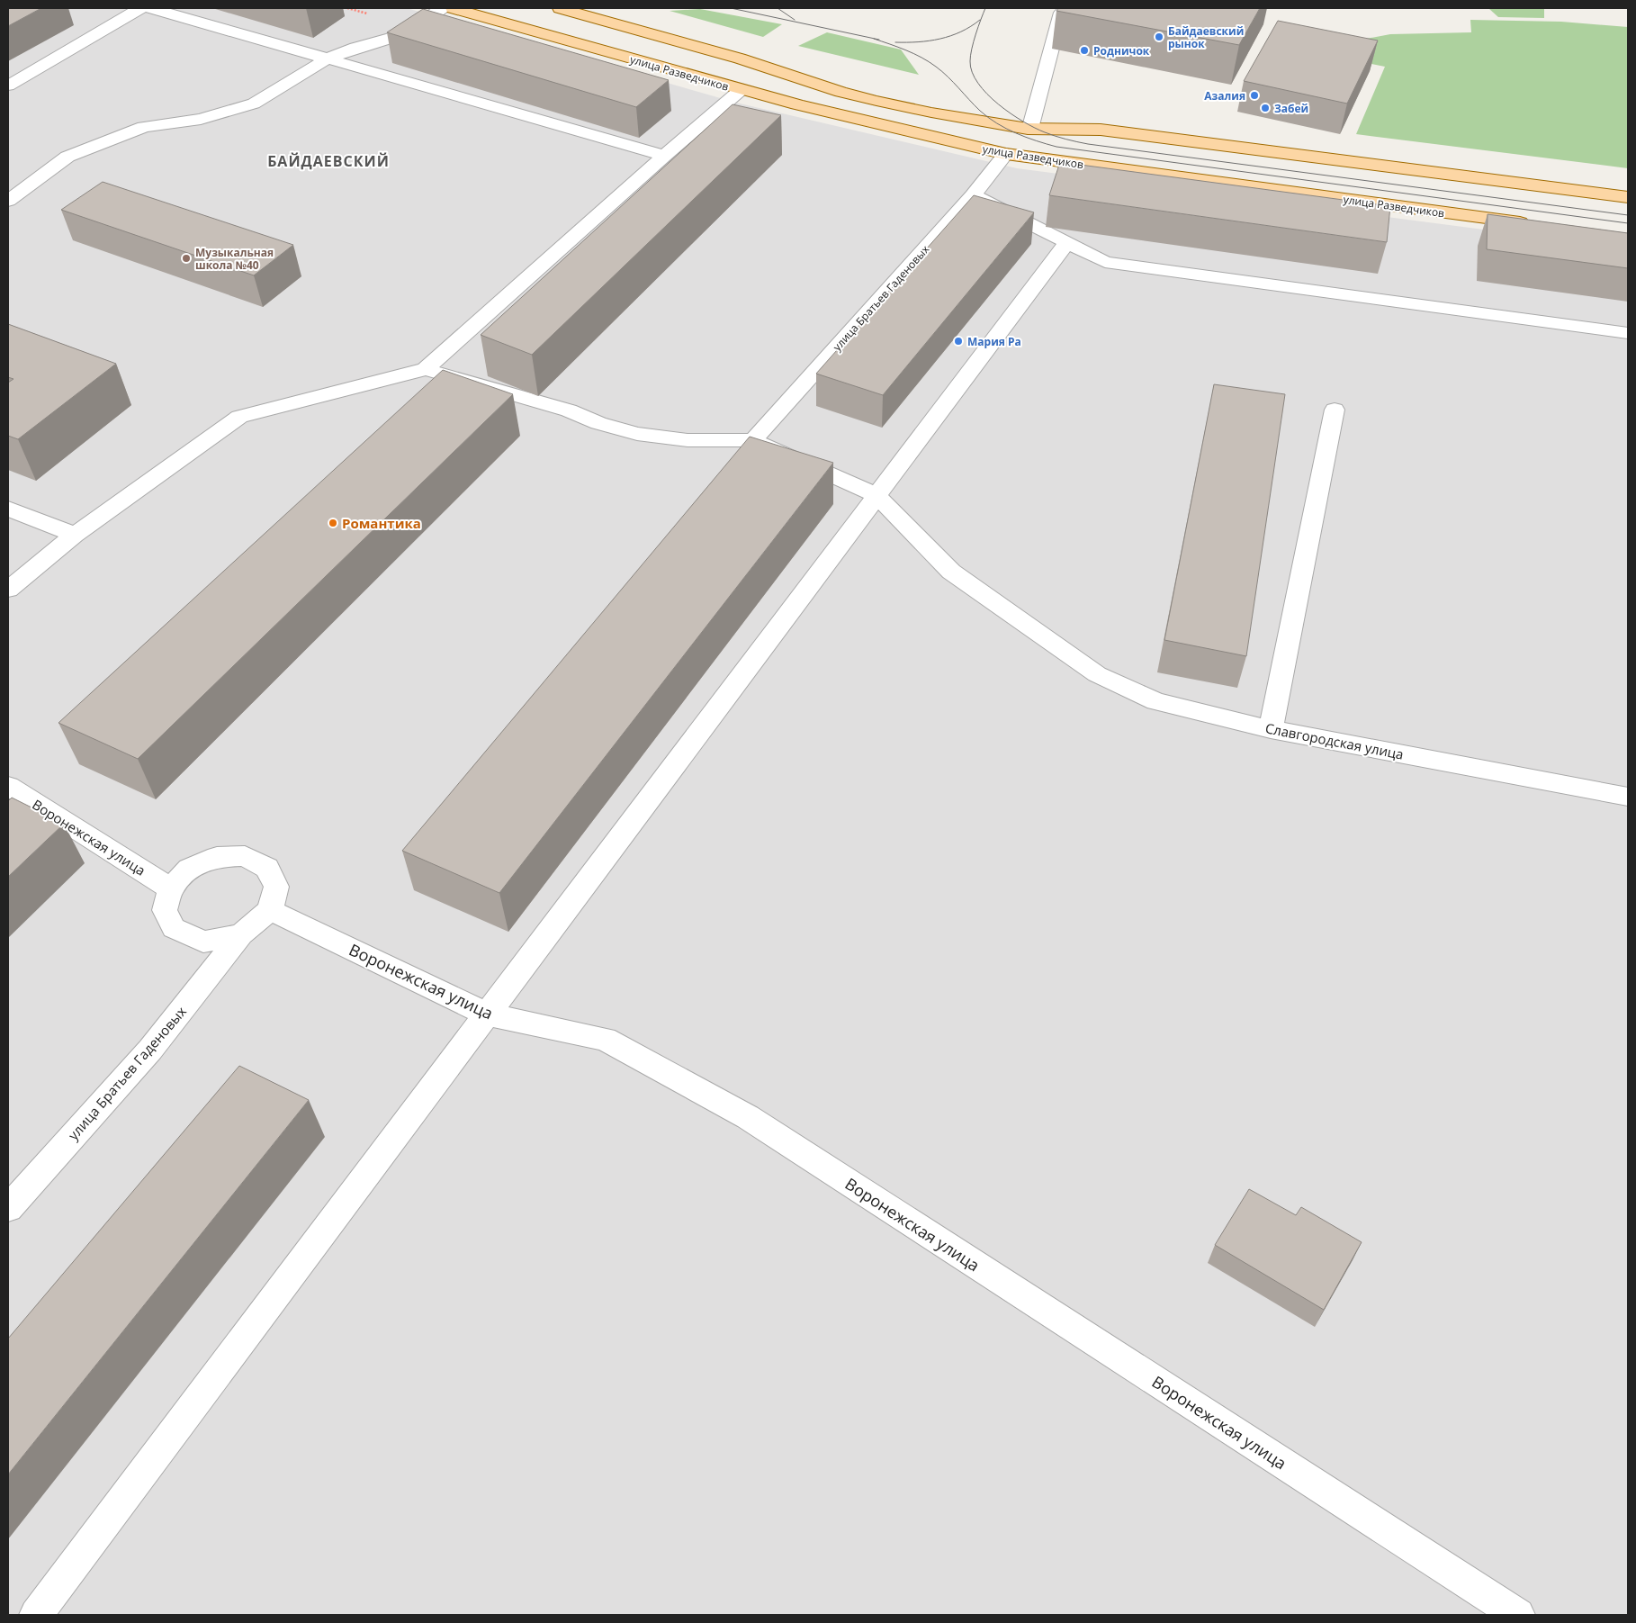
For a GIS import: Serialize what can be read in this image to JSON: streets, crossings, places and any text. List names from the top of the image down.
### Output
{
  "streets": {
    "main road": ["улица Разведчиков"],
    "street": ["улица Братьев Гаденовых", "Славгородская улица", "Воронежская улица"]
  },
  "crossings": [
    ["улица Разведчиков", "улица Братьев Гаденовых"],
    ["улица Братьев Гаденовых", "Воронежская улица"]
  ],
  "districts": ["БАЙДАЕВСКИЙ"],
  "places": [
    "Байдаевский рынок",
    "Родничок",
    "Азалия",
    "Забей",
    "Музыкальная школа №40",
    "Мария Ра",
    "Романтика"
  ]
}
